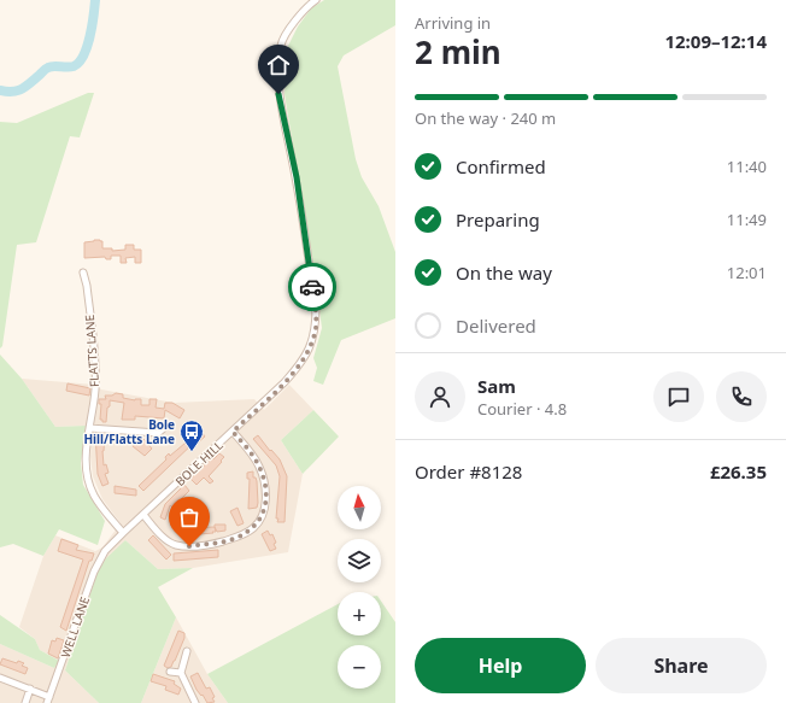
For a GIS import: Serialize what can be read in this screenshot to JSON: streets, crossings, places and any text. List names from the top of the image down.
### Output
{
  "streets": {
    "street": ["FLATTS LANE", "BOLE HILL", "WELL LANE"]
  },
  "crossings": [
    ["FLATTS LANE", "BOLE HILL"],
    ["BOLE HILL", "WELL LANE"]
  ],
  "places": {
    "bus stop": ["Bole Hill/Flatts Lane"]
  },
  "north": "top",
  "page": {
    "heading": ["2 min", "Arriving in", "12:09–12:14"],
    "panel": [
      "Sam",
      "Courier · 4.8",
      "Order #8128",
      "£26.35"
    ],
    "bar": "On the way · 240 m",
    "list": [
      ["Confirmed", "11:40"],
      ["Preparing", "11:49"],
      ["On the way", "12:01"],
      "Delivered"
    ],
    "map_buttons": ["+", "−"],
    "buttons": ["Help", "Share"]
  }
}
